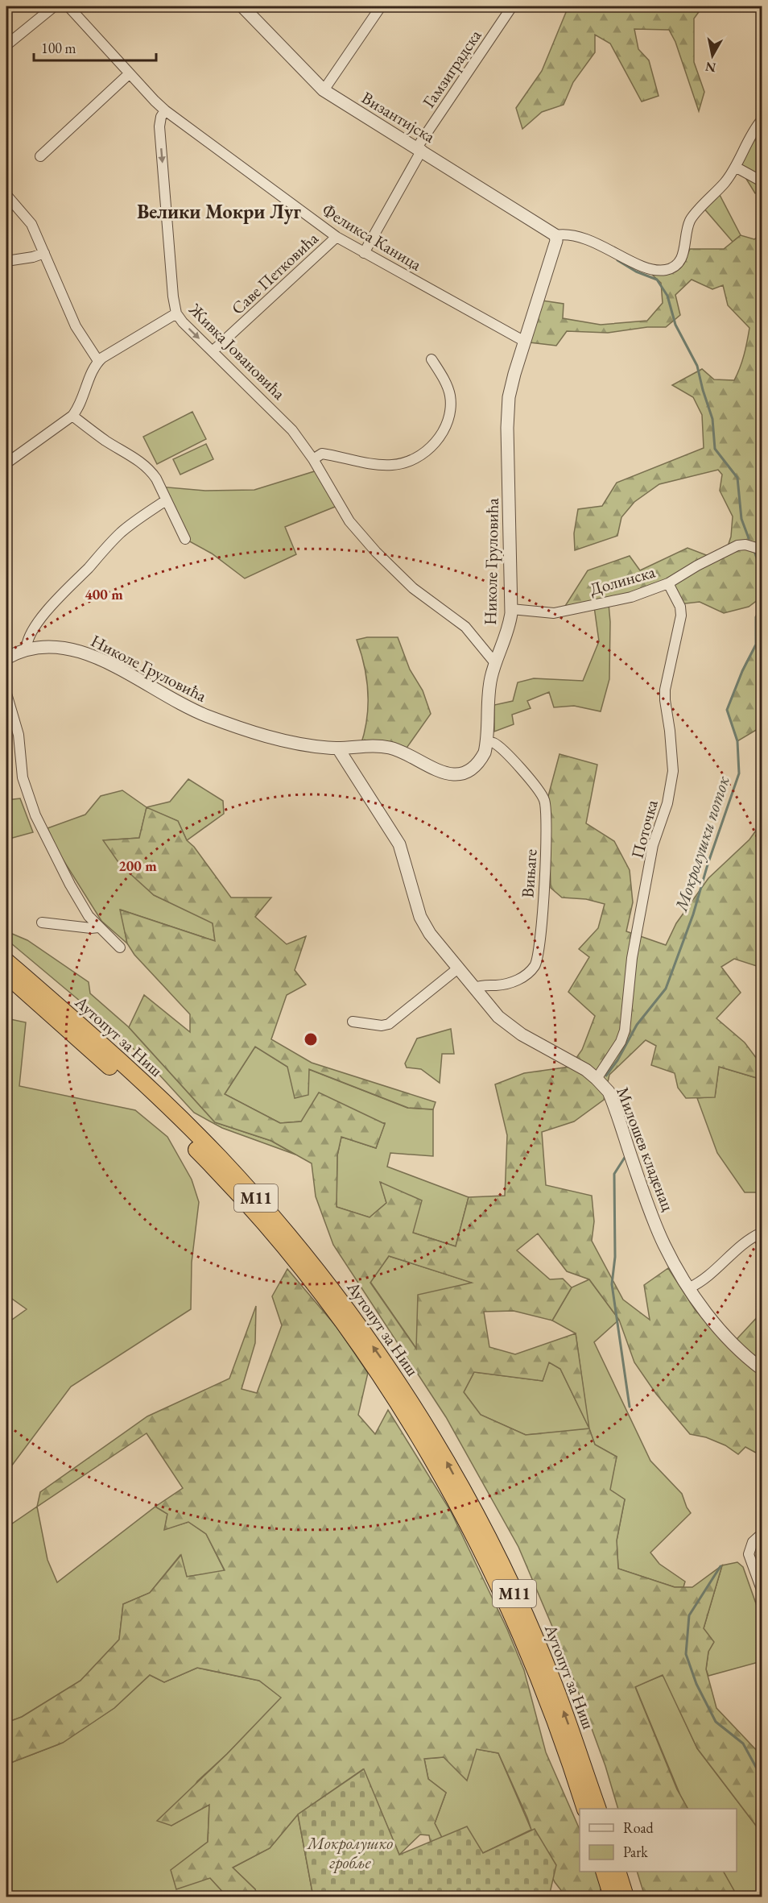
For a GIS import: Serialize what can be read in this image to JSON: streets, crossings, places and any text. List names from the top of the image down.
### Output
{
  "streets": {
    "highway": ["Аутопут за Ниш", "M11"],
    "street": [
      "Гамзиградска",
      "Византијска",
      "Феликса Каница",
      "Саве Петковића",
      "Живка Јовановића",
      "Николе Груловића",
      "Долинска",
      "Поточка",
      "Вињаге",
      "Милошев кладенац"
    ]
  },
  "crossings": [
    ["Гамзиградска", "Византијска"],
    ["Гамзиградска", "Феликса Каница"],
    ["Византијска", "Николе Груловића"],
    ["Феликса Каница", "Саве Петковића"],
    ["Феликса Каница", "Живка Јовановића"],
    ["Феликса Каница", "Николе Груловића"],
    ["Саве Петковића", "Живка Јовановића"],
    ["Живка Јовановића", "Николе Груловића"],
    ["Николе Груловића", "Долинска"],
    ["Николе Груловића", "Вињаге"],
    ["Николе Груловића", "Милошев кладенац"],
    ["Долинска", "Поточка"],
    ["Поточка", "Милошев кладенац"],
    ["Вињаге", "Милошев кладенац"]
  ],
  "one_way": ["Живка Јовановића"],
  "districts": ["Велики Мокри Луг"],
  "water": ["Мокролушки поток"],
  "parks": ["Мокролушко гробље"],
  "legend": ["Road", "Park"],
  "scale_bar": "100 m",
  "north": "bottom",
  "rings": ["400 m", "200 m"]
}
